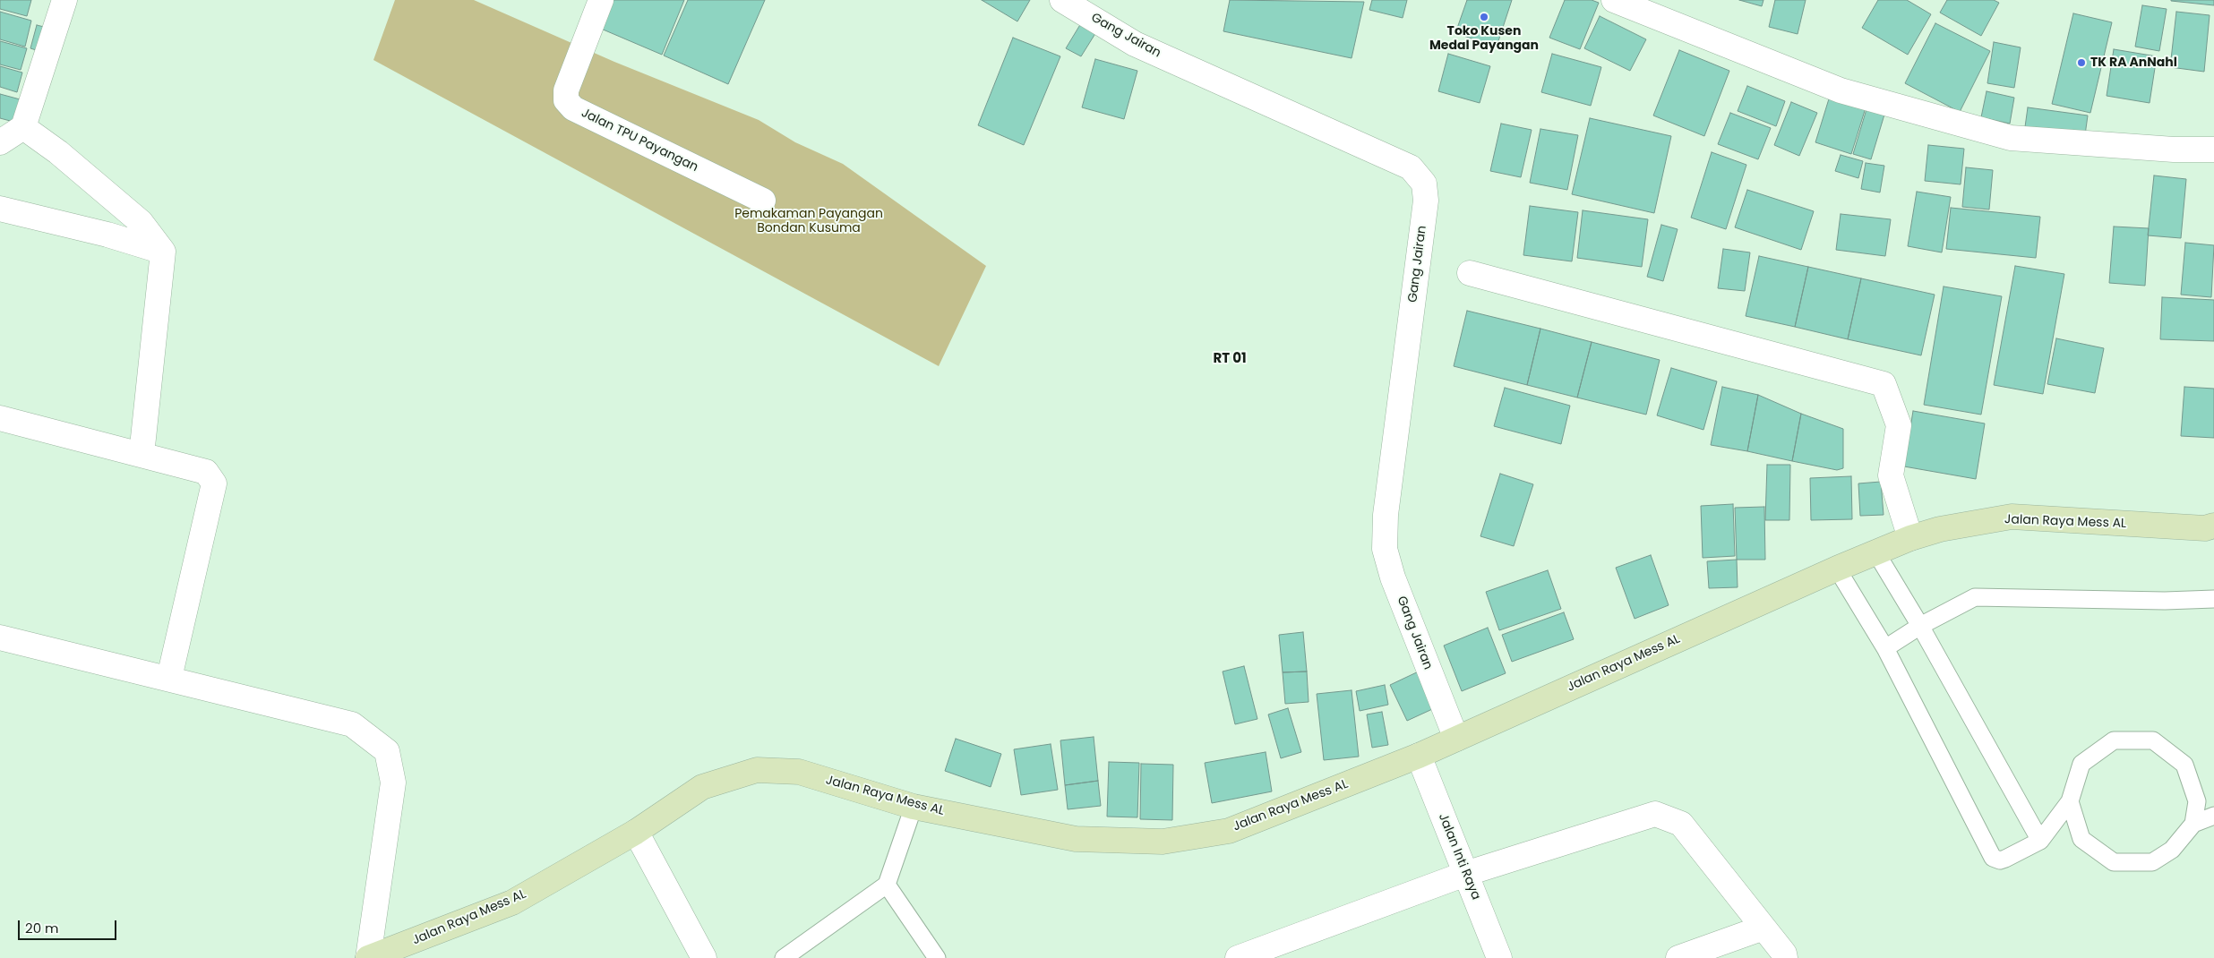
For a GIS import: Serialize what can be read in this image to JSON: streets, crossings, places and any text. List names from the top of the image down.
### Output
{
  "streets": {
    "street": [
      "Gang Jairan",
      "Jalan TPU Payangan",
      "Jalan Raya Mess AL",
      "Jalan Inti Raya"
    ]
  },
  "crossings": [
    ["Gang Jairan", "Jalan Raya Mess AL"],
    ["Jalan Raya Mess AL", "Jalan Inti Raya"]
  ],
  "districts": ["RT 01"],
  "parks": ["Pemakaman Payangan Bondan Kusuma"],
  "places": ["Toko Kusen Medal Payangan", "TK RA AnNahl"],
  "scale_bar": "20 m"
}
